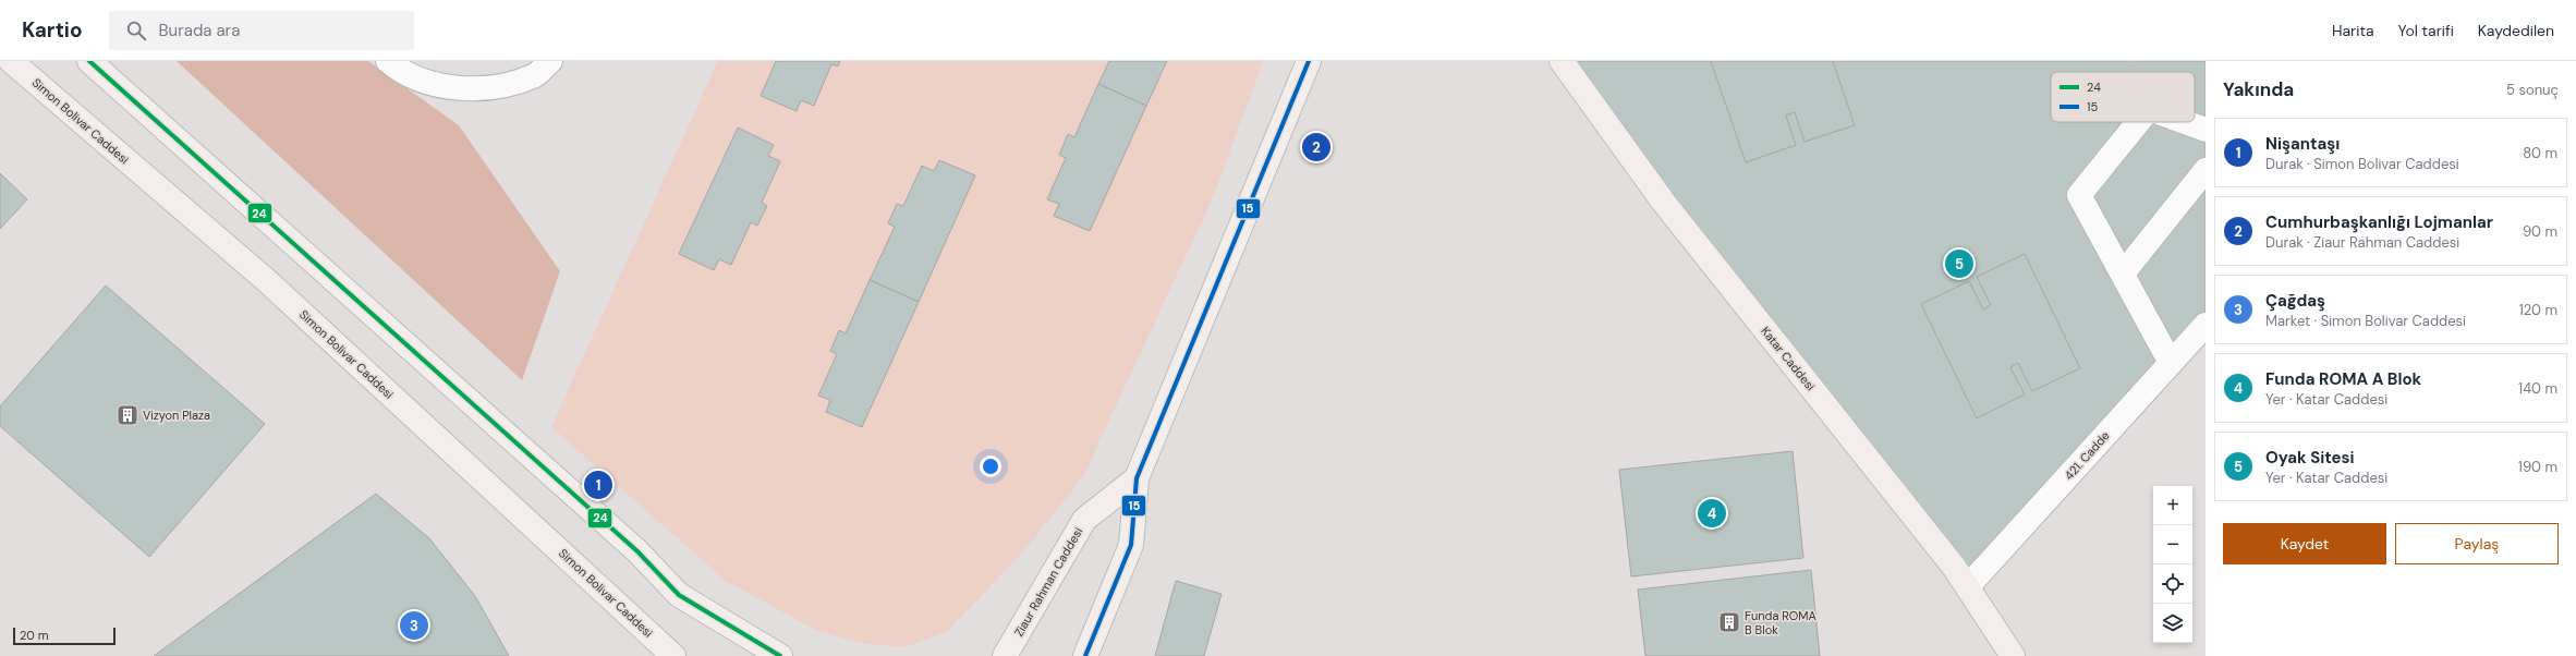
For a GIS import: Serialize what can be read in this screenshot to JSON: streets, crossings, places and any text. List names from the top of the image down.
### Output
{
  "streets": {
    "main road": ["Simon Bolivar Caddesi", "Katar Caddesi", "Ziaur Rahman Caddesi"],
    "street": ["421. Cadde"]
  },
  "crossings": [
    ["Katar Caddesi", "421. Cadde"]
  ],
  "places": {
    "building": ["Vizyon Plaza", "Funda ROMA B Blok"]
  },
  "lines": ["transit line 24", "transit line 15"],
  "legend": ["24", "15"],
  "scale_bar": "20 m",
  "page": {
    "header": "Kartio",
    "search": "Burada ara",
    "nav": ["Harita", "Yol tarifi", "Kaydedilen"],
    "heading": ["Yakında", "5 sonuç"],
    "list": [
      {
        "mark": "1",
        "name": "Nişantaşı",
        "note": "Durak · Simon Bolivar Caddesi",
        "value": "80 m"
      },
      {
        "mark": "2",
        "name": "Cumhurbaşkanlığı Lojmanlar",
        "note": "Durak · Ziaur Rahman Caddesi",
        "value": "90 m"
      },
      {
        "mark": "3",
        "name": "Çağdaş",
        "note": "Market · Simon Bolivar Caddesi",
        "value": "120 m"
      },
      {
        "mark": "4",
        "name": "Funda ROMA A Blok",
        "note": "Yer · Katar Caddesi",
        "value": "140 m"
      },
      {
        "mark": "5",
        "name": "Oyak Sitesi",
        "note": "Yer · Katar Caddesi",
        "value": "190 m"
      }
    ],
    "pins": [
      "2",
      "5",
      "1",
      "4",
      "3"
    ],
    "map_buttons": ["+", "−"],
    "buttons": ["Kaydet", "Paylaş"],
    "scale": "20 m"
  }
}
